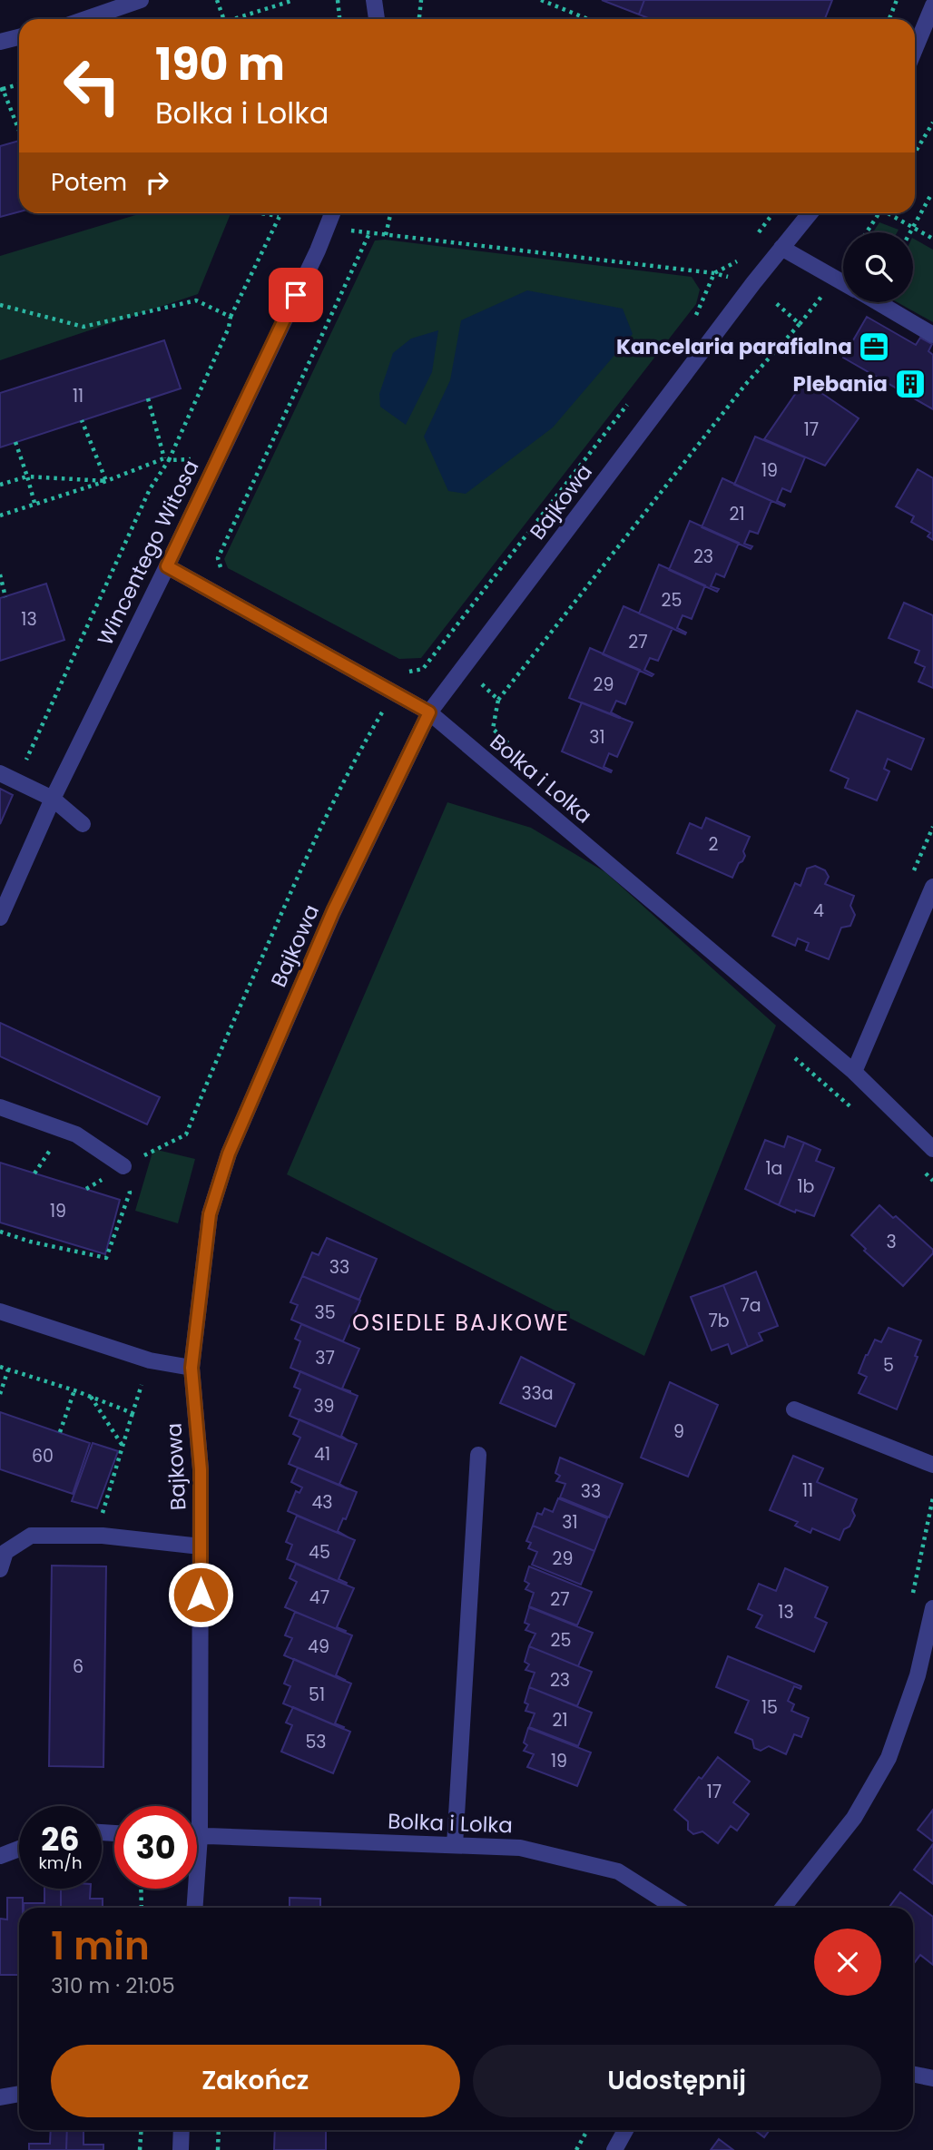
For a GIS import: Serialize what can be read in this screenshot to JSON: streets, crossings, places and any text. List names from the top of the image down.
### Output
{
  "streets": {
    "street": ["Bajkowa", "Wincentego Witosa", "Bolka i Lolka"]
  },
  "crossings": [
    ["Bajkowa", "Bolka i Lolka"],
    ["Wincentego Witosa", "Bolka i Lolka"]
  ],
  "districts": ["OSIEDLE BAJKOWE"],
  "places": {
    "office": ["Kancelaria parafialna"],
    "building": ["Plebania"]
  },
  "house_numbers": [
    "11",
    "17",
    "19",
    "21",
    "23",
    "25",
    "13",
    "27",
    "29",
    "31",
    "2",
    "4",
    "1a",
    "1b",
    "19",
    "3",
    "33",
    "7a",
    "35",
    "7b",
    "37",
    "5",
    "33a",
    "39",
    "9",
    "41",
    "60",
    "11",
    "33",
    "43",
    "31",
    "45",
    "29",
    "47",
    "27",
    "13",
    "25",
    "49",
    "6",
    "23",
    "51",
    "15",
    "21",
    "53",
    "19",
    "17"
  ],
  "page": {
    "turn": ["190 m", "Bolka i Lolka"],
    "then": "Potem",
    "speed": "26 km/h",
    "limit": "30",
    "heading": ["1 min", "310 m · 21:05"],
    "buttons": ["Zakończ", "Udostępnij"]
  }
}
